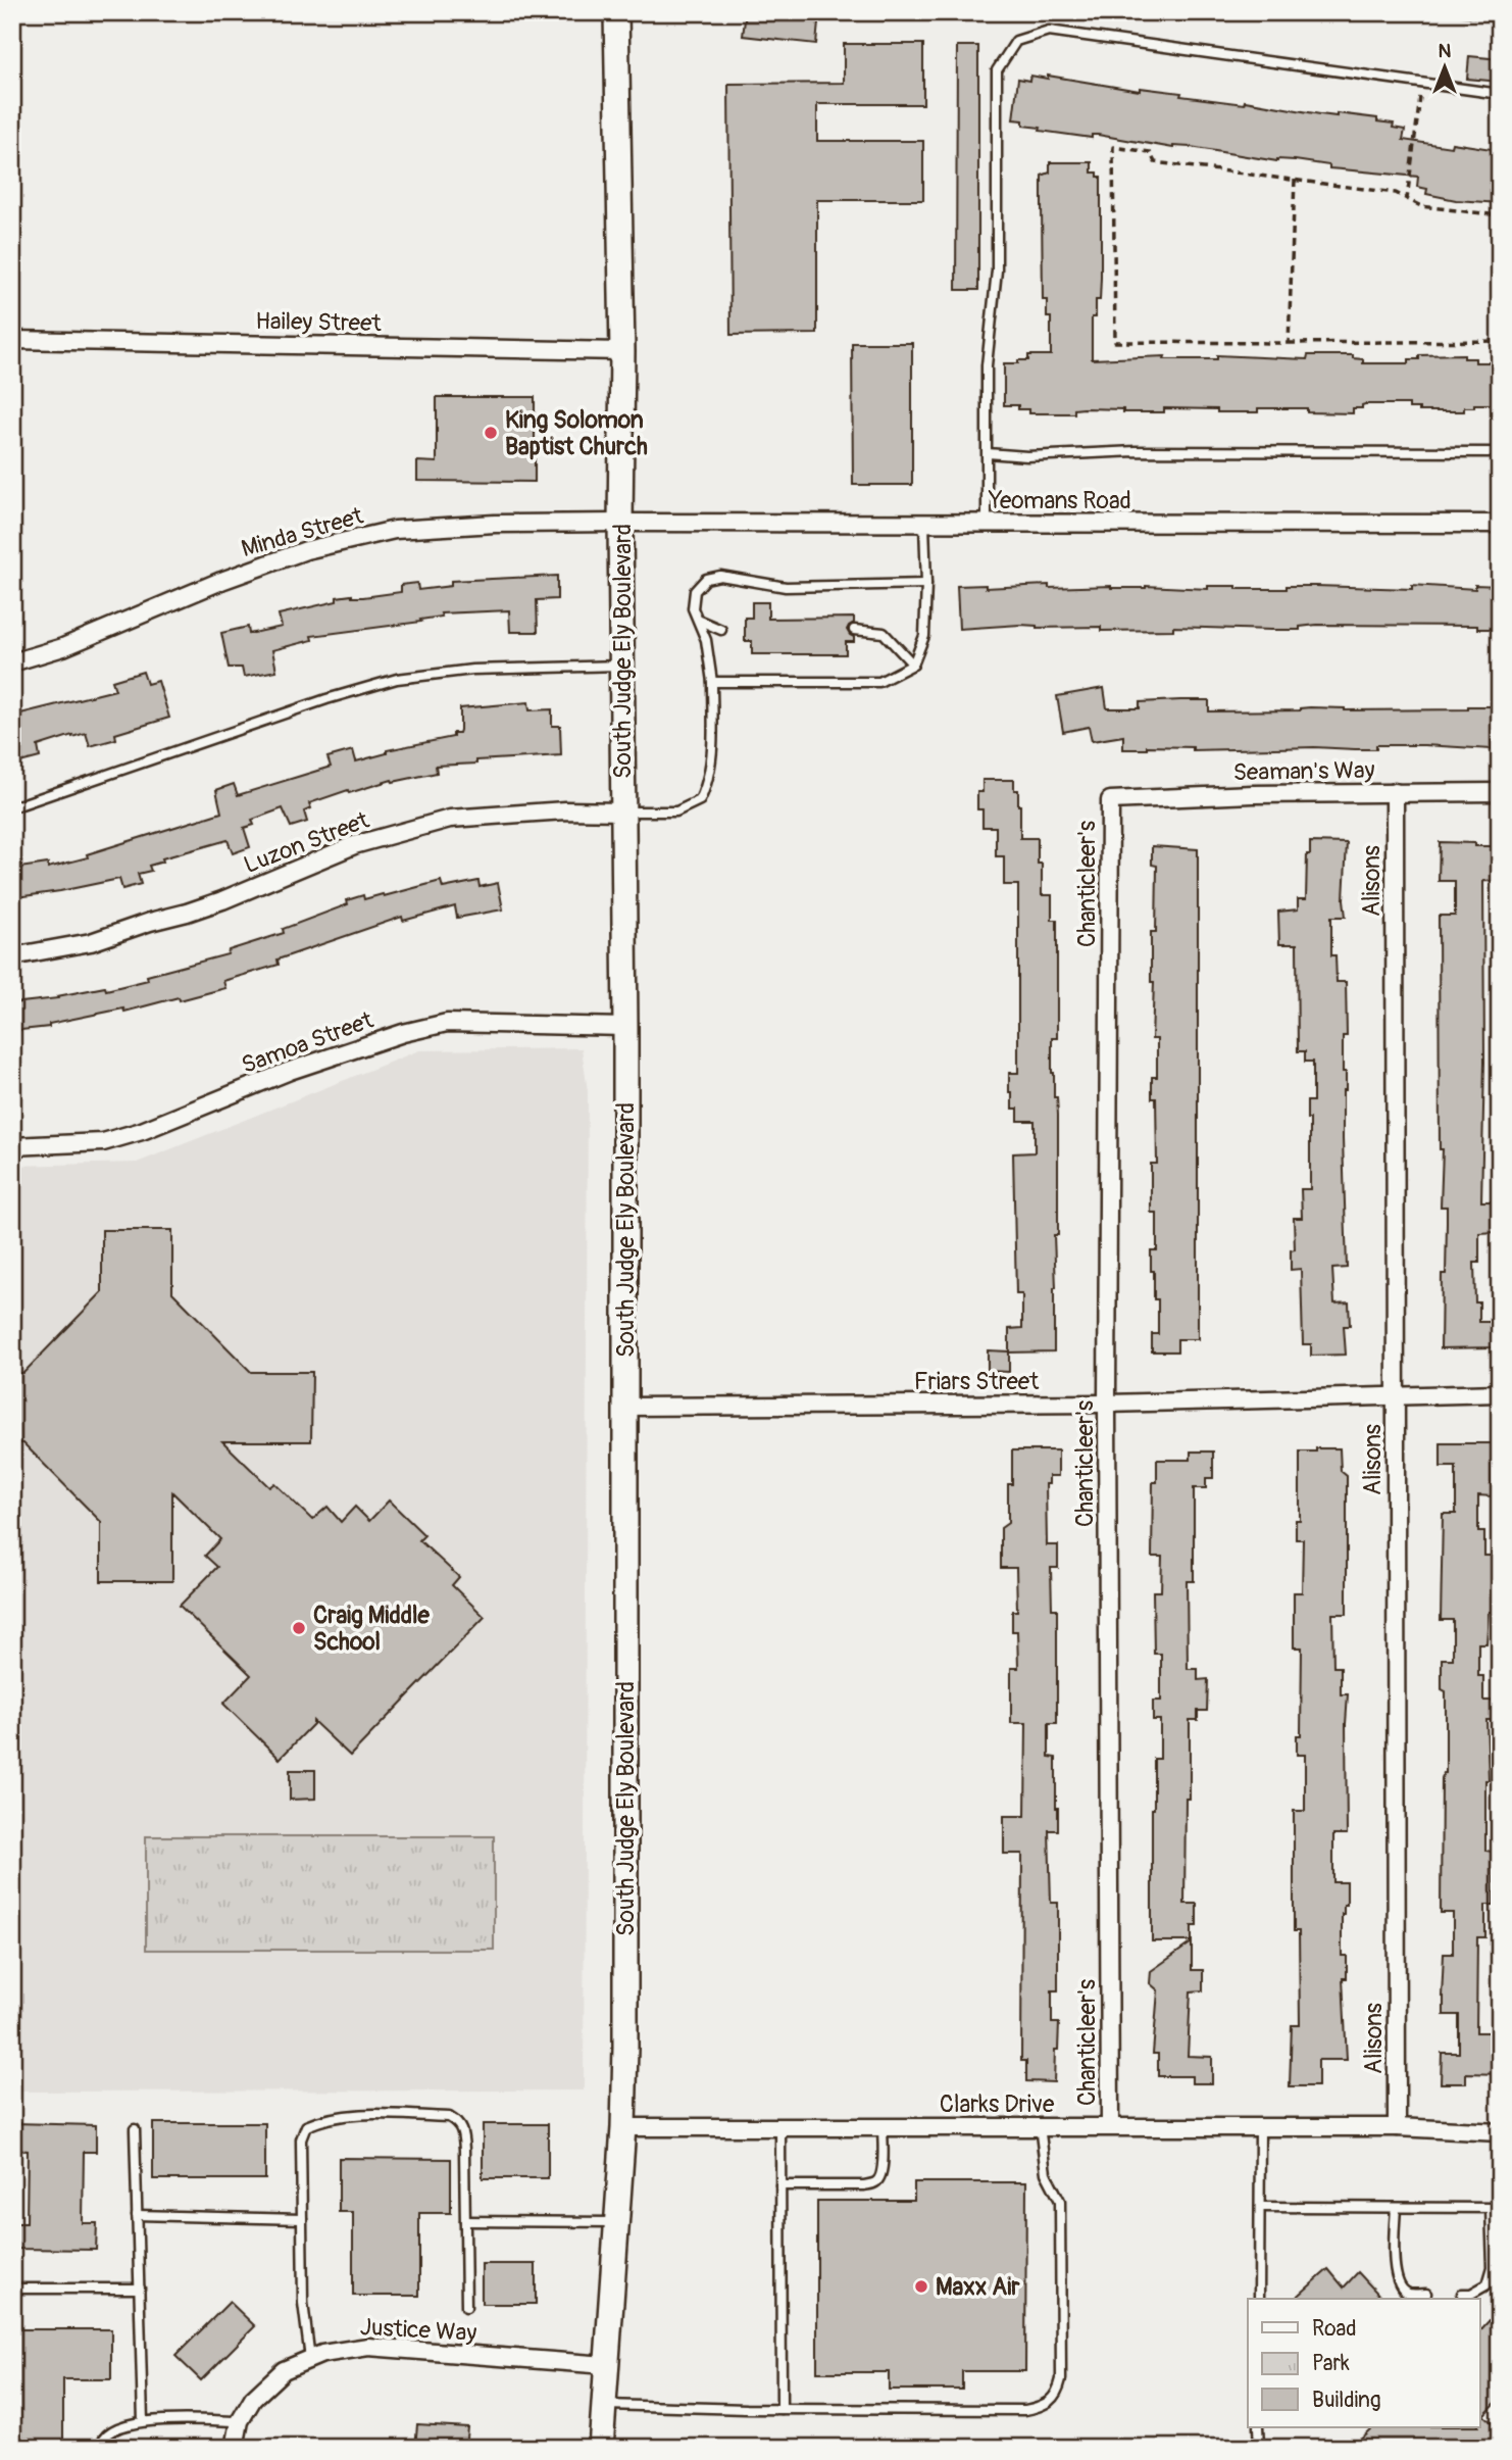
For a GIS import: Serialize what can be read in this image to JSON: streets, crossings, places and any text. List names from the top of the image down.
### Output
{
  "streets": {
    "main road": ["South Judge Ely Boulevard"],
    "street": [
      "Hailey Street",
      "Yeomans Road",
      "Minda Street",
      "Seaman's Way",
      "Luzon Street",
      "Alisons",
      "Chanticleer's",
      "Samoa Street",
      "Friars Street",
      "Clarks Drive",
      "Justice Way"
    ]
  },
  "crossings": [
    ["Hailey Street", "South Judge Ely Boulevard"],
    ["Yeomans Road", "Minda Street"],
    ["Yeomans Road", "South Judge Ely Boulevard"],
    ["Minda Street", "South Judge Ely Boulevard"],
    ["South Judge Ely Boulevard", "Luzon Street"],
    ["South Judge Ely Boulevard", "Samoa Street"],
    ["South Judge Ely Boulevard", "Friars Street"],
    ["South Judge Ely Boulevard", "Clarks Drive"],
    ["South Judge Ely Boulevard", "Justice Way"],
    ["Seaman's Way", "Alisons"],
    ["Seaman's Way", "Chanticleer's"],
    ["Alisons", "Friars Street"],
    ["Alisons", "Clarks Drive"],
    ["Chanticleer's", "Friars Street"],
    ["Chanticleer's", "Clarks Drive"]
  ],
  "places": ["King Solomon Baptist Church", "Craig Middle School", "Maxx Air"],
  "legend": ["Road", "Park", "Building"],
  "north": "top"
}
